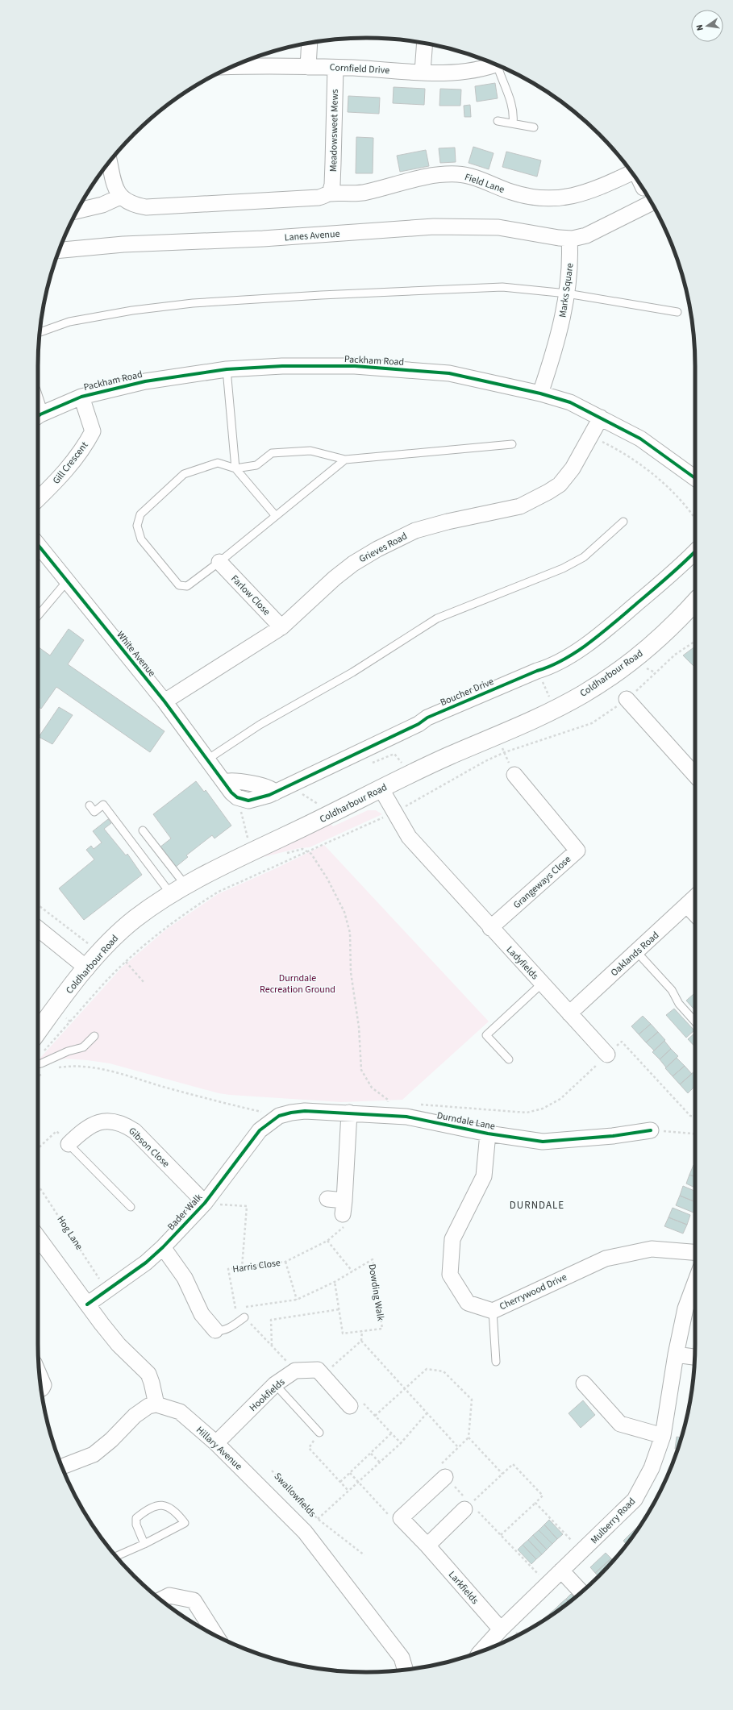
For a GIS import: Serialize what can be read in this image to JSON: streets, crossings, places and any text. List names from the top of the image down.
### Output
{
  "streets": {
    "street": [
      "Cornfield Drive",
      "Meadowsweet Mews",
      "Field Lane",
      "Lanes Avenue",
      "Marks Square",
      "Packham Road",
      "Gill Crescent",
      "Grieves Road",
      "Farlow Close",
      "White Avenue",
      "Coldharbour Road",
      "Boucher Drive",
      "Grangeways Close",
      "Oaklands Road",
      "Ladyfields",
      "Durndale Lane",
      "Gibson Close",
      "Bader Walk",
      "Cherrywood Drive",
      "Hookfields",
      "Hillary Avenue",
      "Mulberry Road",
      "Larkfields"
    ],
    "path": [
      "Hog Lane",
      "Harris Close",
      "Dowding Walk",
      "Swallowfields"
    ]
  },
  "crossings": [
    ["Cornfield Drive", "Meadowsweet Mews"],
    ["Meadowsweet Mews", "Field Lane"],
    ["Lanes Avenue", "Marks Square"],
    ["Marks Square", "Packham Road"],
    ["Packham Road", "Gill Crescent"],
    ["Packham Road", "Grieves Road"],
    ["Grieves Road", "Farlow Close"],
    ["Grieves Road", "White Avenue"],
    ["White Avenue", "Boucher Drive"],
    ["Coldharbour Road", "Ladyfields"],
    ["Grangeways Close", "Ladyfields"],
    ["Oaklands Road", "Ladyfields"],
    ["Ladyfields", "Durndale Lane"],
    ["Durndale Lane", "Bader Walk"],
    ["Durndale Lane", "Cherrywood Drive"],
    ["Gibson Close", "Bader Walk"],
    ["Bader Walk", "Hog Lane"],
    ["Harris Close", "Dowding Walk"],
    ["Hookfields", "Hillary Avenue"],
    ["Mulberry Road", "Larkfields"]
  ],
  "districts": ["DURNDALE"],
  "parks": ["Durndale Recreation Ground"],
  "north": "left"
}
